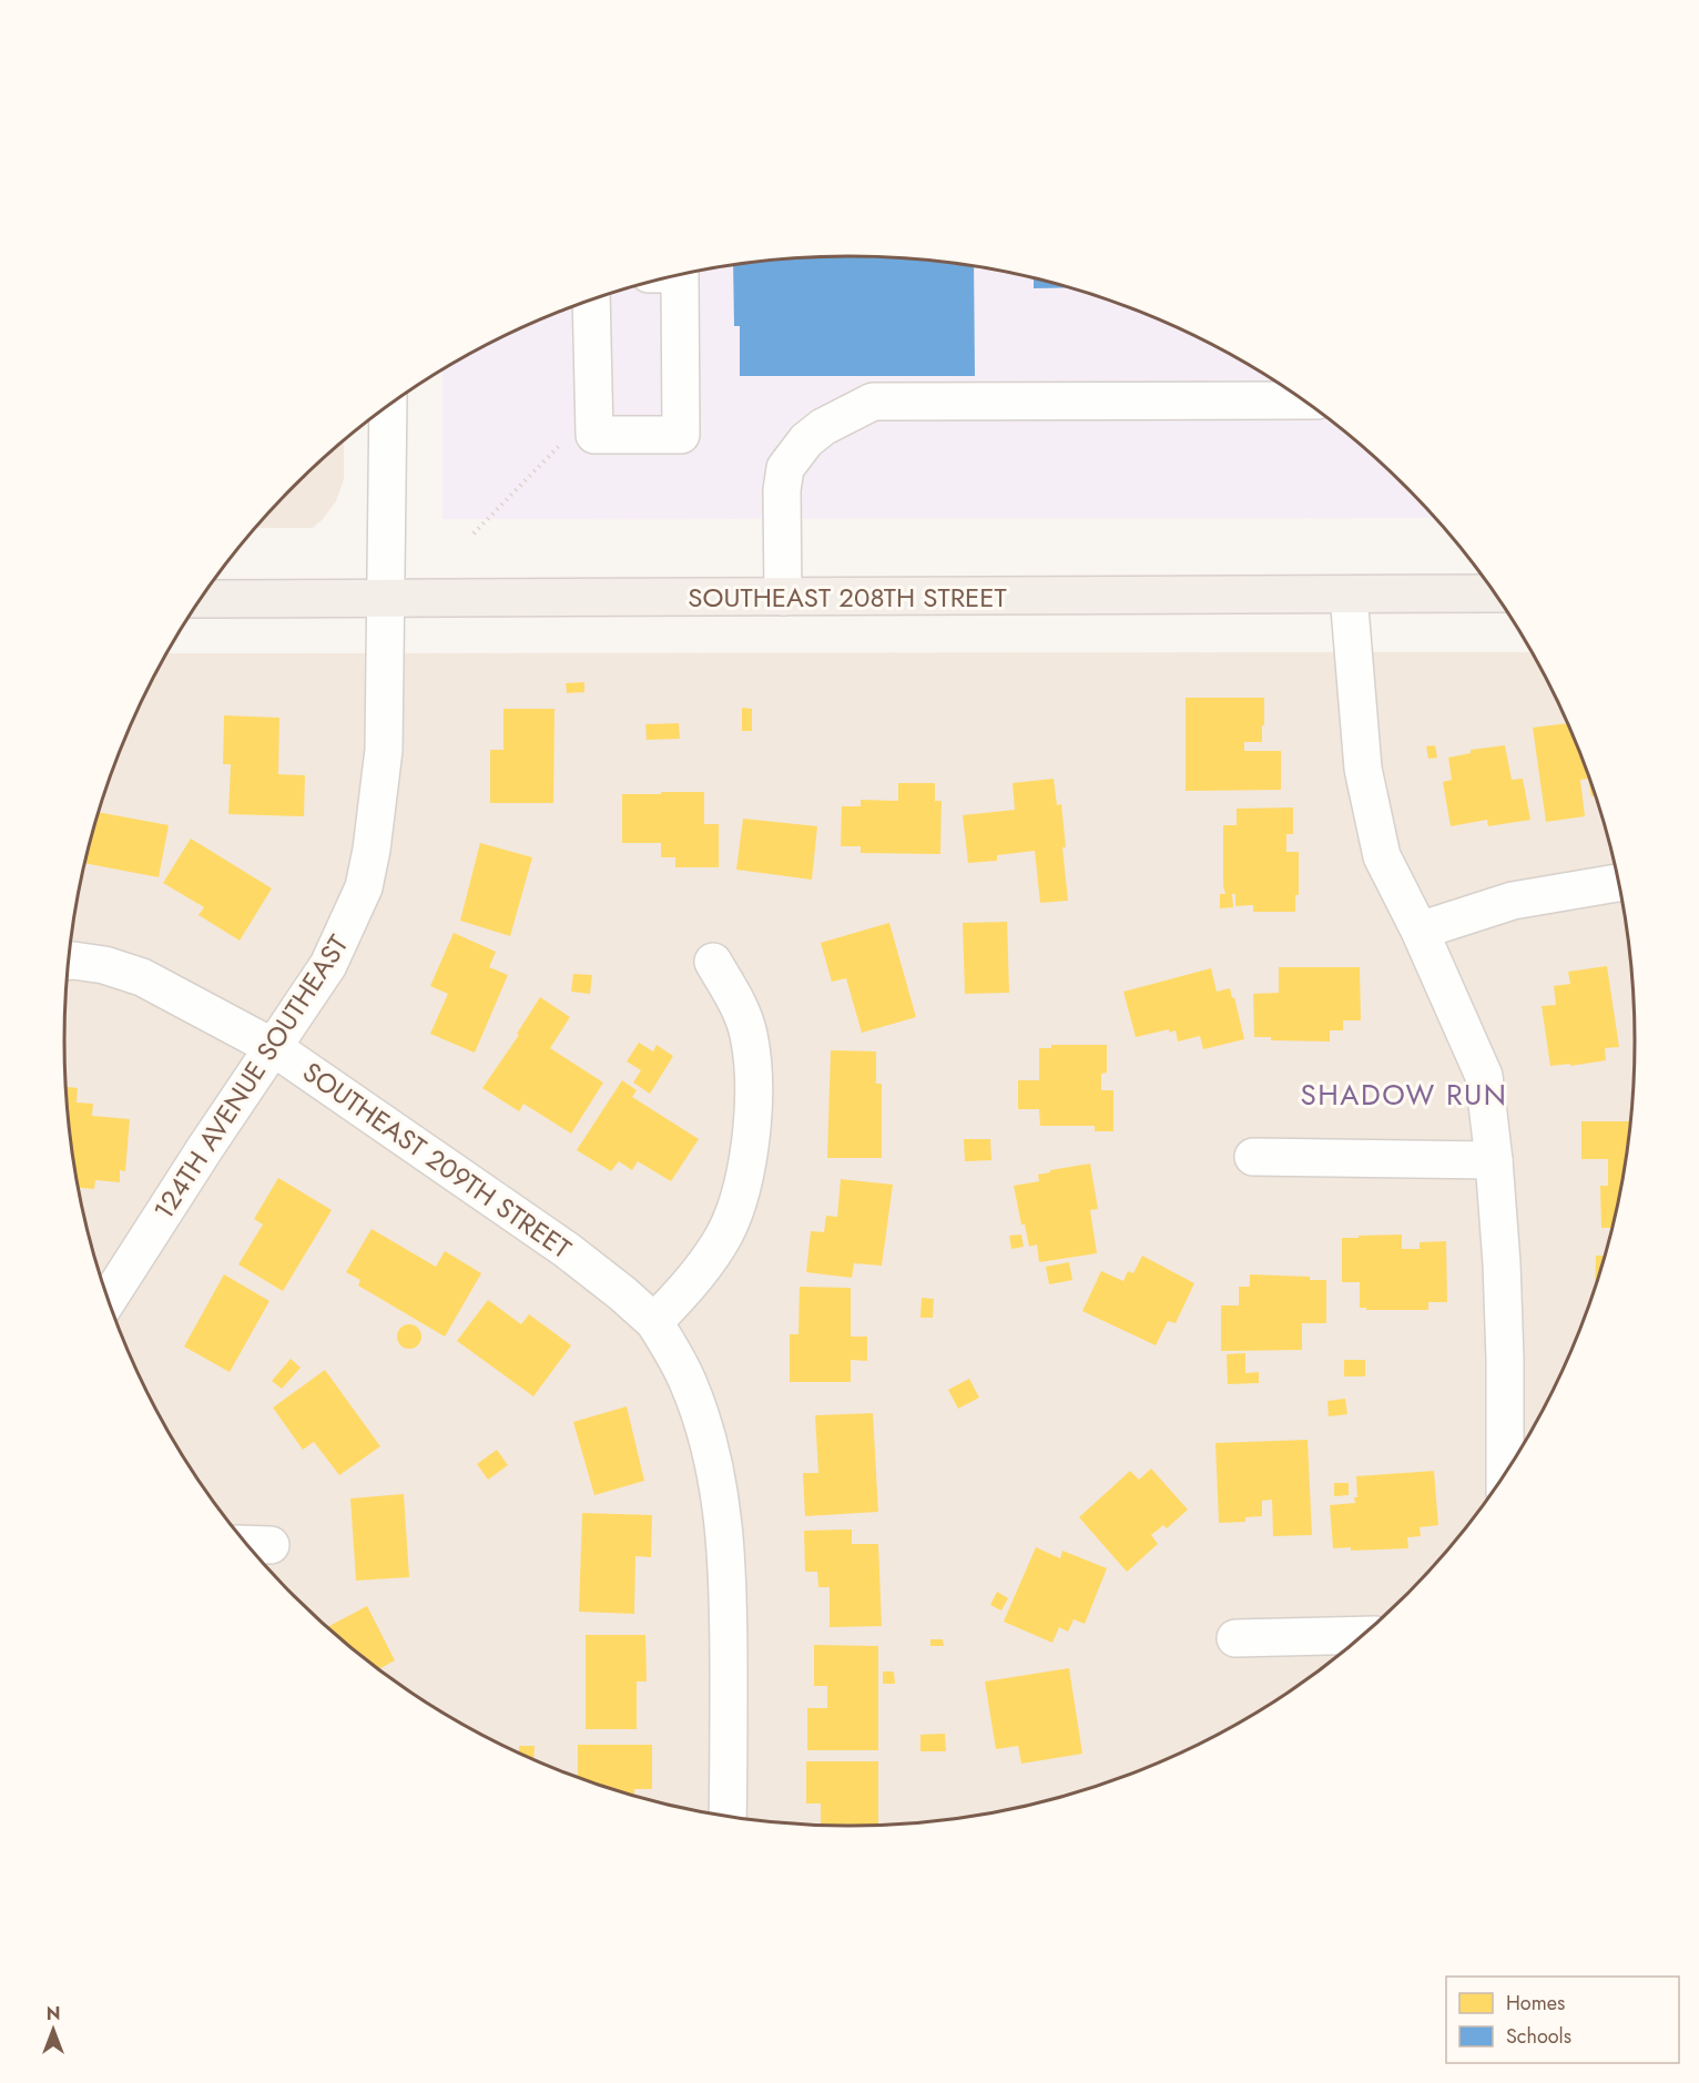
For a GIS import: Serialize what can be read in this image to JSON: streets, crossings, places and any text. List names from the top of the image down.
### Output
{
  "streets": {
    "main road": ["SOUTHEAST 208TH STREET"],
    "street": ["124TH AVENUE SOUTHEAST", "SOUTHEAST 209TH STREET"]
  },
  "crossings": [
    ["SOUTHEAST 208TH STREET", "124TH AVENUE SOUTHEAST"],
    ["124TH AVENUE SOUTHEAST", "SOUTHEAST 209TH STREET"]
  ],
  "districts": ["SHADOW RUN"],
  "legend": ["Homes", "Schools"],
  "north": "top"
}
